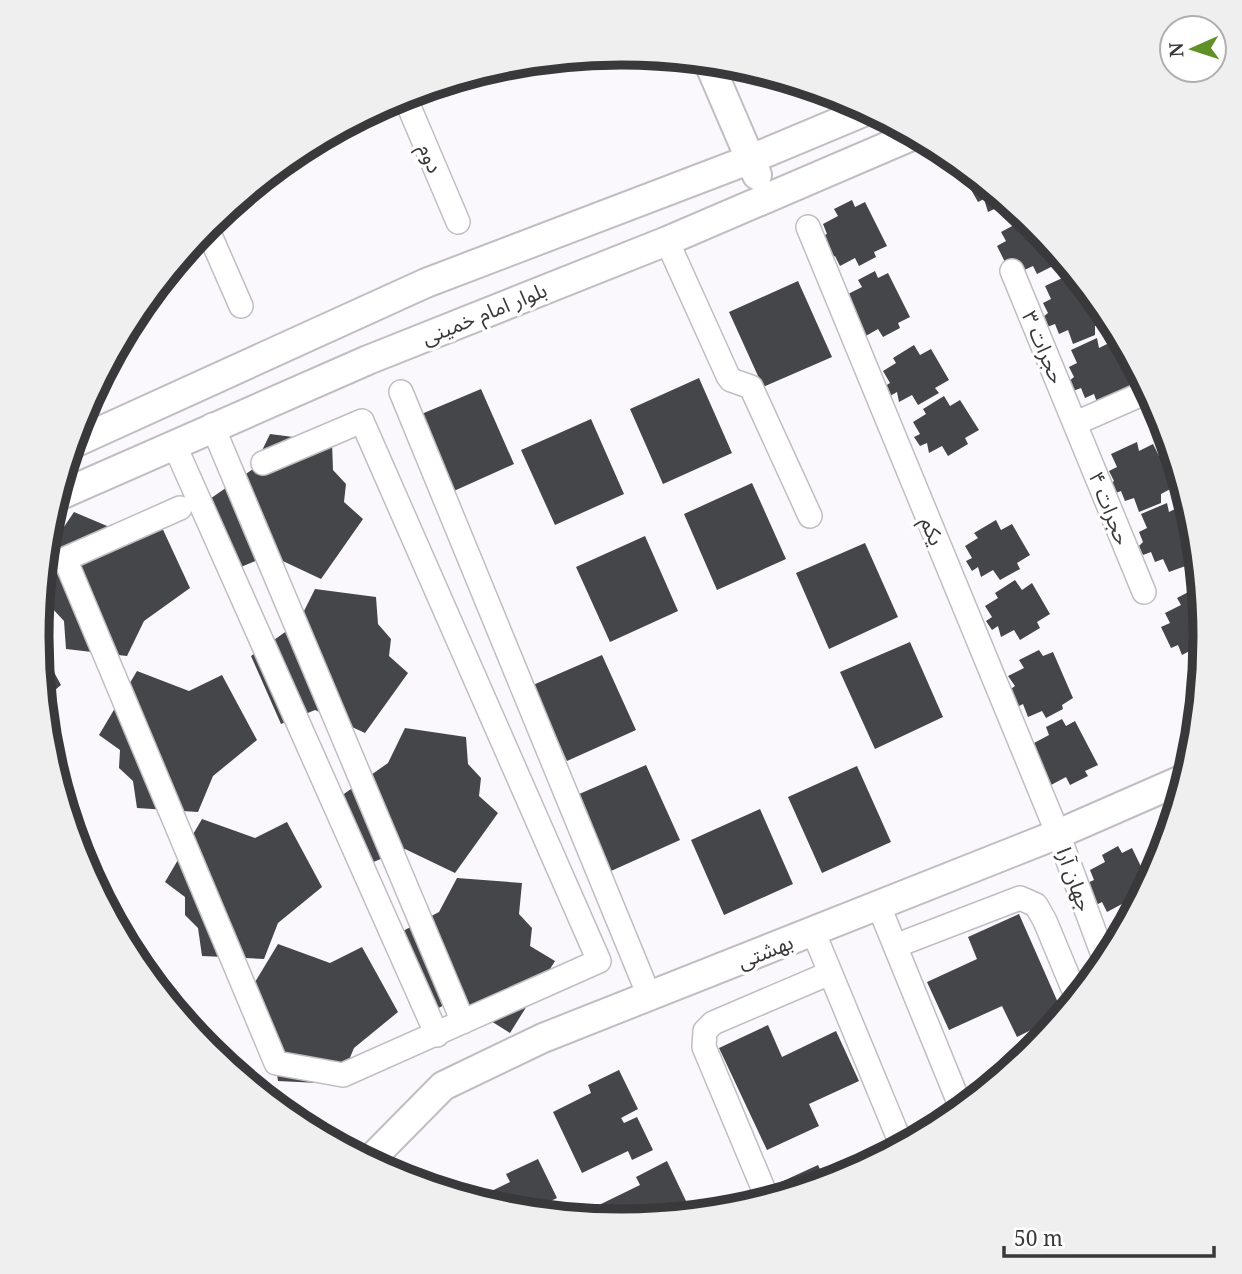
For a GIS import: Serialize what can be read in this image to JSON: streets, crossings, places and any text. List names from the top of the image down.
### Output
{
  "streets": {
    "street": [
      "دوم",
      "بلوار امام خمینی",
      "حجرات ۳",
      "حجرات ۴",
      "یکم",
      "جهان آرا",
      "بهشتی"
    ]
  },
  "crossings": [
    ["حجرات ۳", "حجرات ۴"],
    ["یکم", "جهان آرا"],
    ["یکم", "بهشتی"],
    ["جهان آرا", "بهشتی"]
  ],
  "scale_bar": "50 m",
  "north": "left"
}
